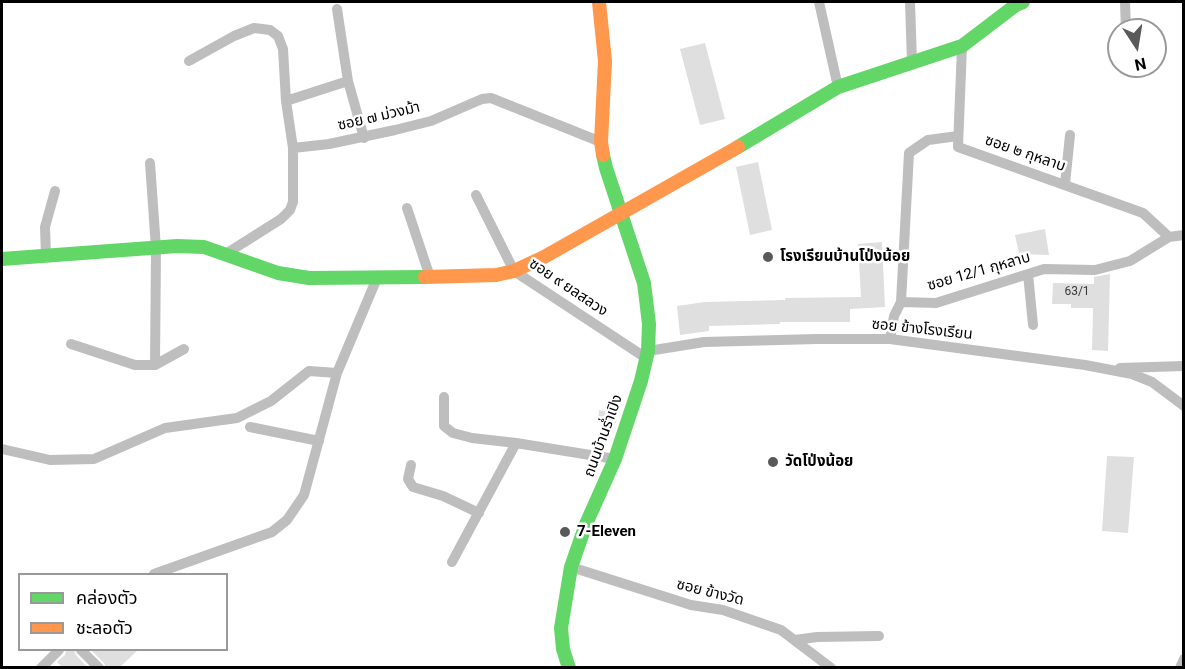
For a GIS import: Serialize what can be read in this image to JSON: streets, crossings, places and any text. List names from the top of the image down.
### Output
{
  "streets": {
    "street": [
      "ซอย ๗ ม่วงม้า",
      "ซอย ๒ กุหลาบ",
      "ซอย 12/1 กุหลาบ",
      "ซอย ๙ ยลสลวง",
      "ซอย ข้างโรงเรียน",
      "ถนนบ้านร่ำเปิง",
      "ซอย ข้างวัด"
    ]
  },
  "crossings": [
    ["ซอย ๗ ม่วงม้า", "ถนนบ้านร่ำเปิง"],
    ["ซอย ๒ กุหลาบ", "ซอย 12/1 กุหลาบ"],
    ["ซอย ๙ ยลสลวง", "ซอย ข้างโรงเรียน"],
    ["ซอย ๙ ยลสลวง", "ถนนบ้านร่ำเปิง"],
    ["ซอย ข้างโรงเรียน", "ถนนบ้านร่ำเปิง"],
    ["ถนนบ้านร่ำเปิง", "ซอย ข้างวัด"]
  ],
  "places": ["โรงเรียนบ้านโป่งน้อย", "วัดโป่งน้อย", "7-Eleven"],
  "house_numbers": ["63/1"],
  "legend": ["คล่องตัว", "ชะลอตัว"],
  "north": "bottom"
}
